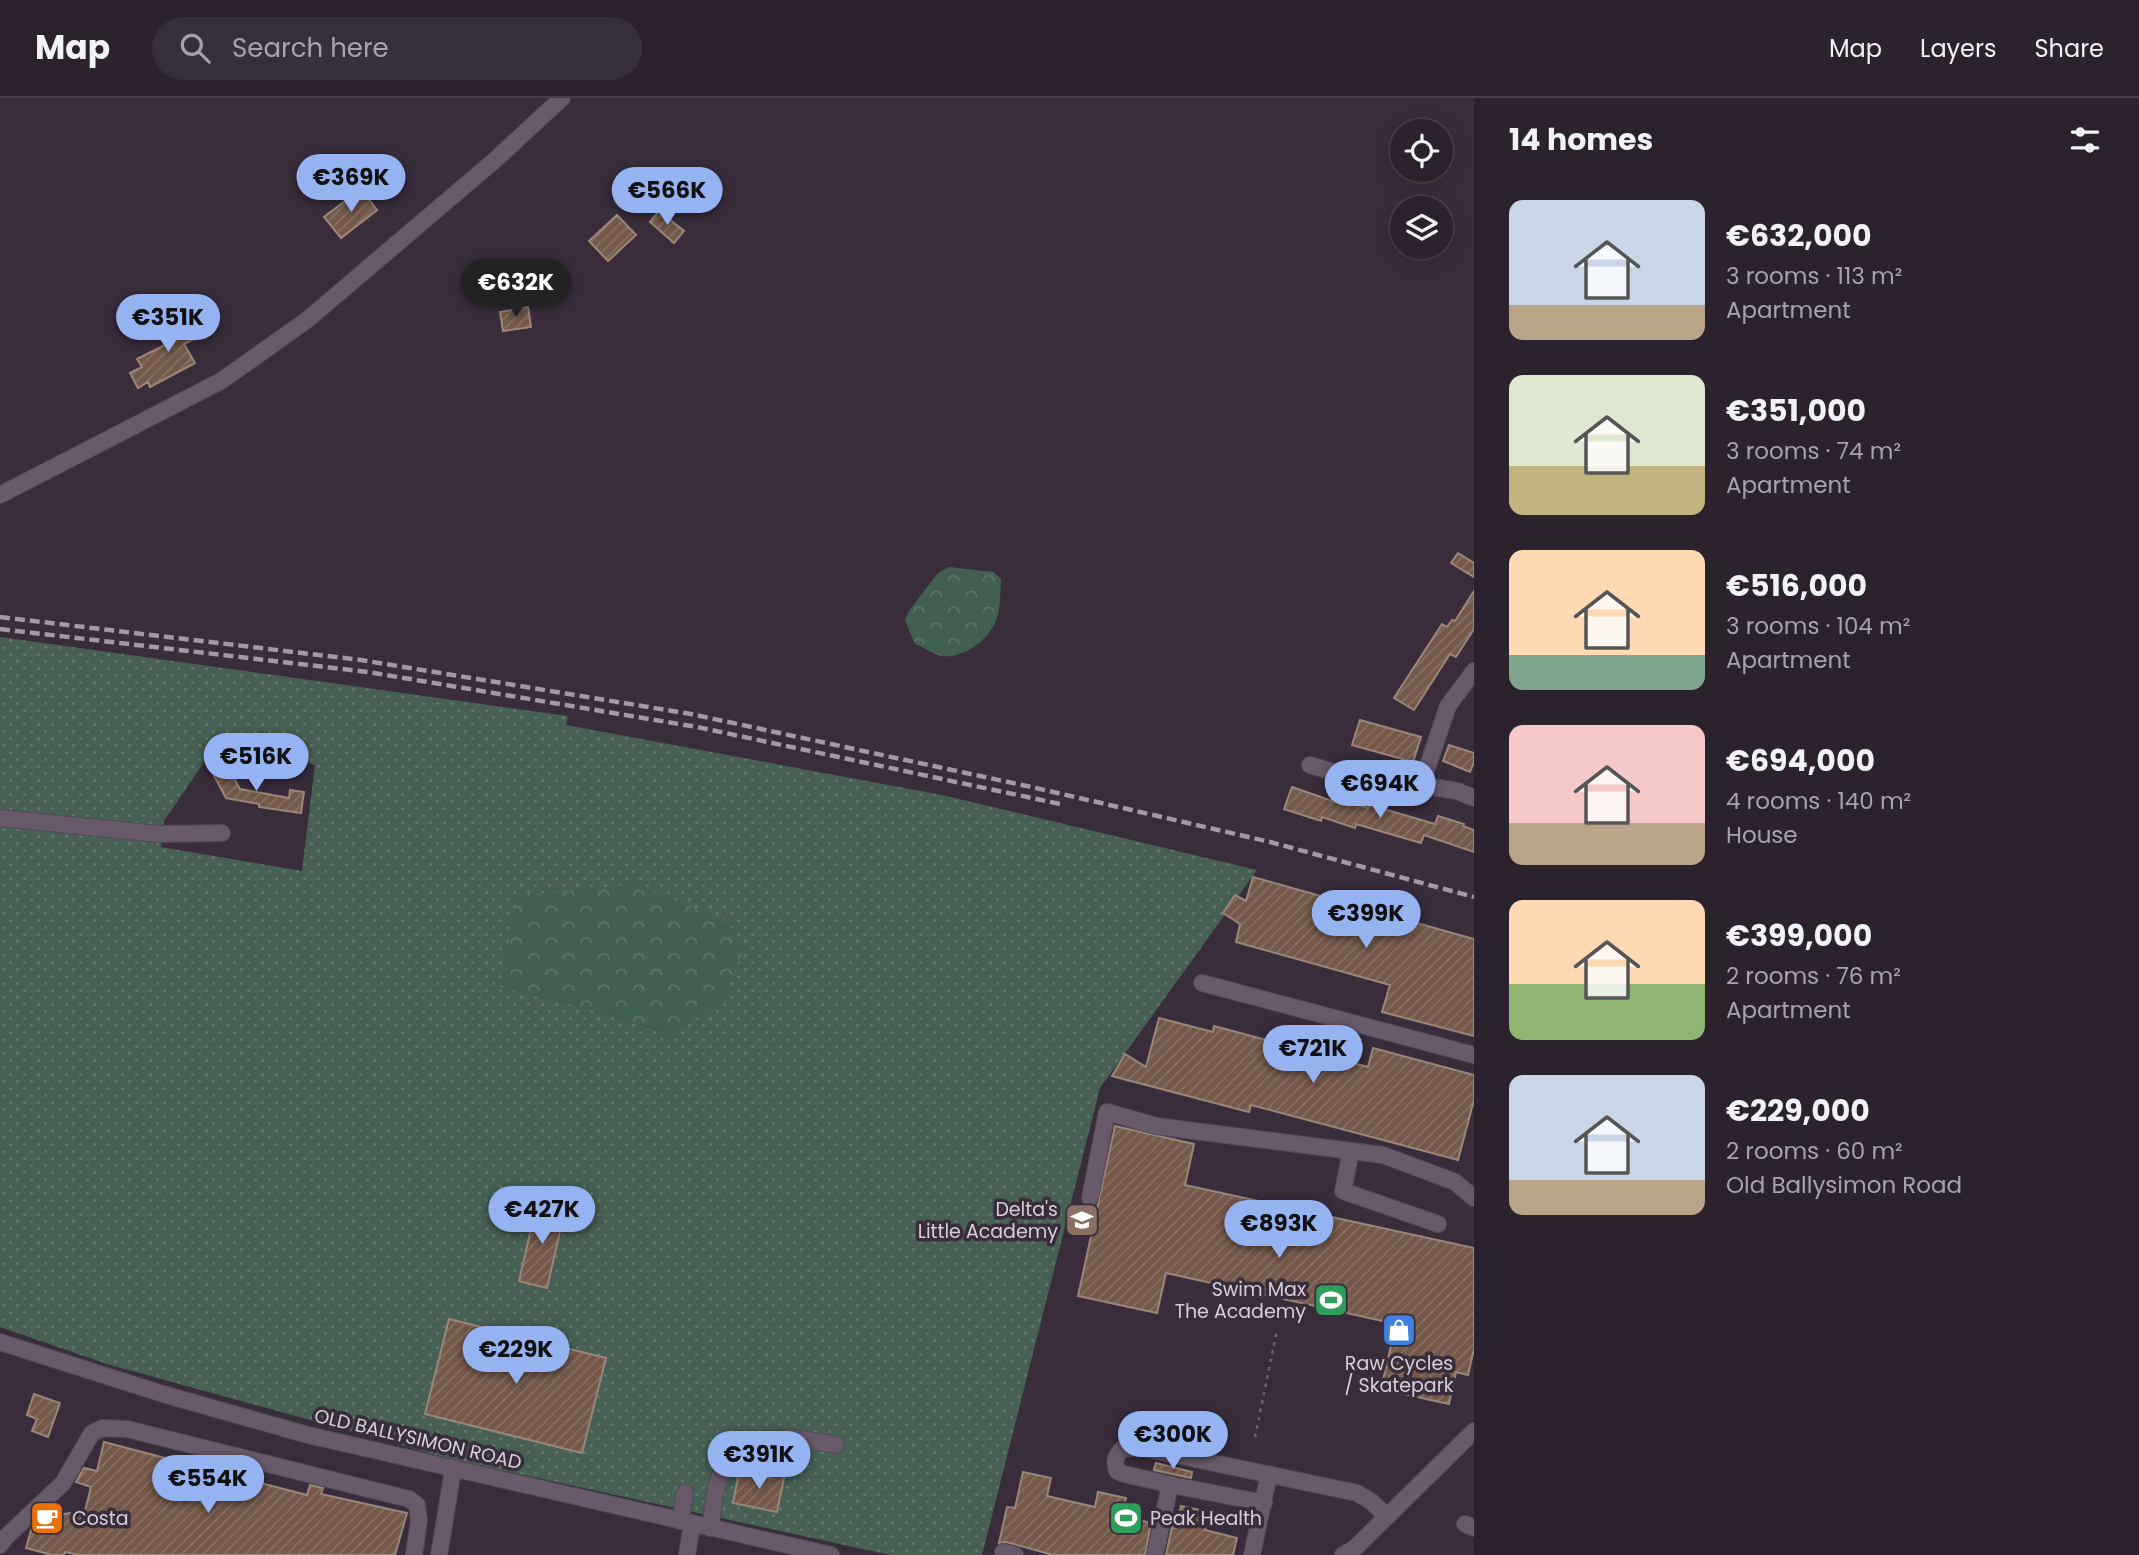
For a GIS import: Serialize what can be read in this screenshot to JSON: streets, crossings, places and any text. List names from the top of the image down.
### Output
{
  "streets": {
    "street": ["OLD BALLYSIMON ROAD"]
  },
  "places": {
    "school or university": ["Delta's Little Academy"],
    "sports": ["Swim Max The Academy", "Peak Health"],
    "shop": ["Raw Cycles / Skatepark"],
    "cafe": ["Costa"]
  },
  "page": {
    "header": "Map",
    "search": "Search here",
    "nav": ["Map", "Layers", "Share"],
    "heading": "14 homes",
    "price": [
      "€369K",
      "€566K",
      "€632K",
      "€351K",
      "€516K",
      "€694K",
      "€399K",
      "€721K",
      "€427K",
      "€893K",
      "€229K",
      "€300K",
      "€391K",
      "€554K"
    ],
    "list": [
      {
        "name": "€632,000",
        "note": "3 rooms · 113 m² · Apartment"
      },
      {
        "name": "€351,000",
        "note": "3 rooms · 74 m² · Apartment"
      },
      {
        "name": "€516,000",
        "note": "3 rooms · 104 m² · Apartment"
      },
      {
        "name": "€694,000",
        "note": "4 rooms · 140 m² · House"
      },
      {
        "name": "€399,000",
        "note": "2 rooms · 76 m² · Apartment"
      },
      {
        "name": "€229,000",
        "note": "2 rooms · 60 m² · Old Ballysimon Road"
      }
    ]
  }
}
